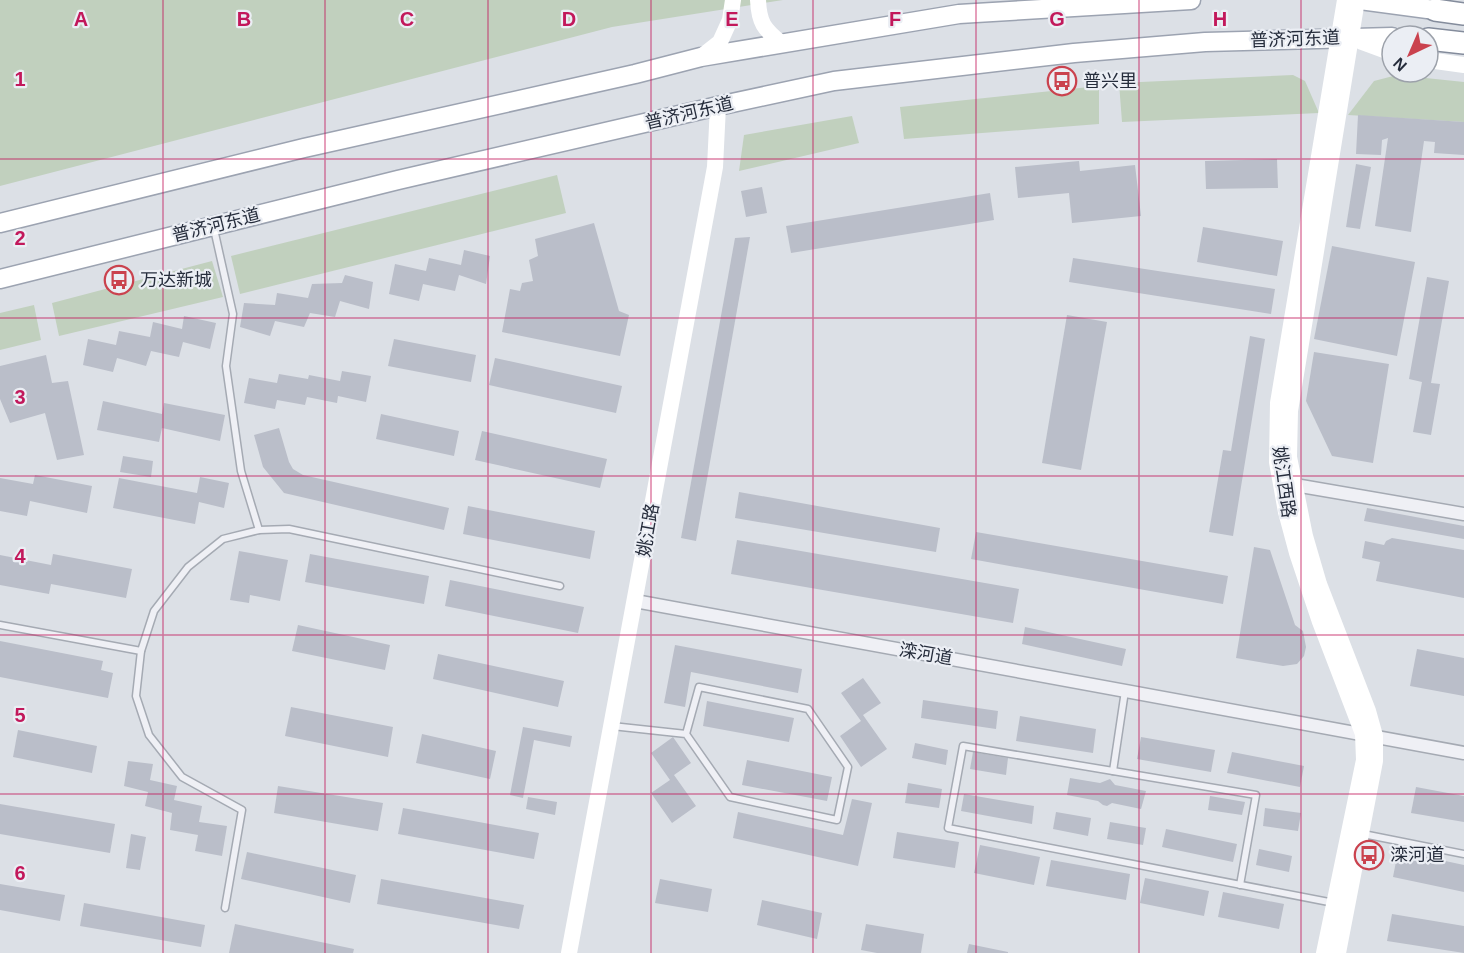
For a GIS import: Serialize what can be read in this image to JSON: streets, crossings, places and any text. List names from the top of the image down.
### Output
{
  "streets": {
    "main road": ["普济河东道"],
    "street": ["姚江西路", "姚江路", "滦河道"]
  },
  "crossings": [
    ["普济河东道", "姚江西路"],
    ["普济河东道", "姚江路"],
    ["姚江西路", "滦河道"],
    ["姚江路", "滦河道"]
  ],
  "places": {
    "bus stop": ["普兴里", "万达新城", "滦河道"]
  },
  "north": "bottom left",
  "grid": {
    "columns": [
      "A",
      "B",
      "C",
      "D",
      "E",
      "F",
      "G",
      "H"
    ],
    "rows": [
      "1",
      "2",
      "3",
      "4",
      "5",
      "6"
    ]
  }
}
